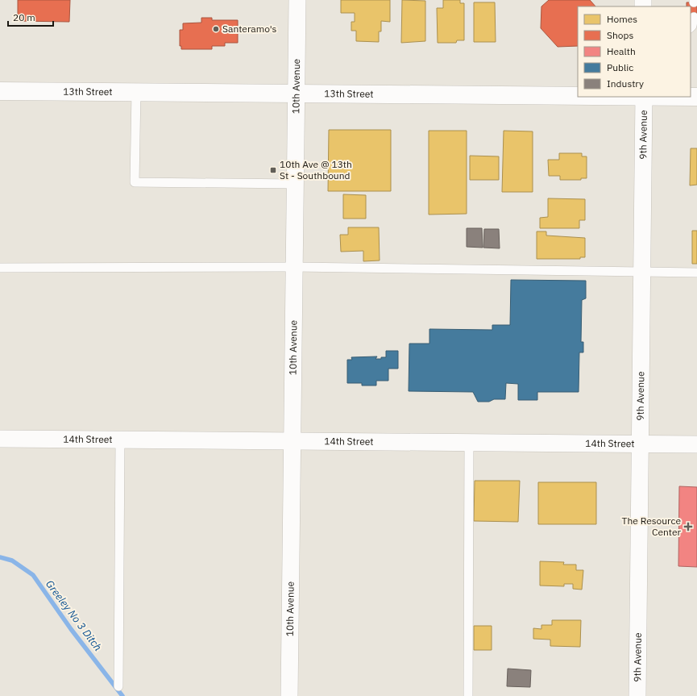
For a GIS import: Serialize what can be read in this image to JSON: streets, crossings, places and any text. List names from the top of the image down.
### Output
{
  "streets": {
    "street": [
      "10th Avenue",
      "13th Street",
      "9th Avenue",
      "14th Street"
    ]
  },
  "crossings": [
    ["10th Avenue", "13th Street"],
    ["10th Avenue", "14th Street"],
    ["13th Street", "9th Avenue"],
    ["9th Avenue", "14th Street"]
  ],
  "water": ["Greeley No 3 Ditch"],
  "places": {
    "other": ["Santeramo's"],
    "transit": ["10th Ave @ 13th St - Southbound"],
    "health": ["The Resource Center"]
  },
  "legend": [
    "Homes",
    "Shops",
    "Health",
    "Public",
    "Industry"
  ],
  "scale_bar": "20 m"
}
